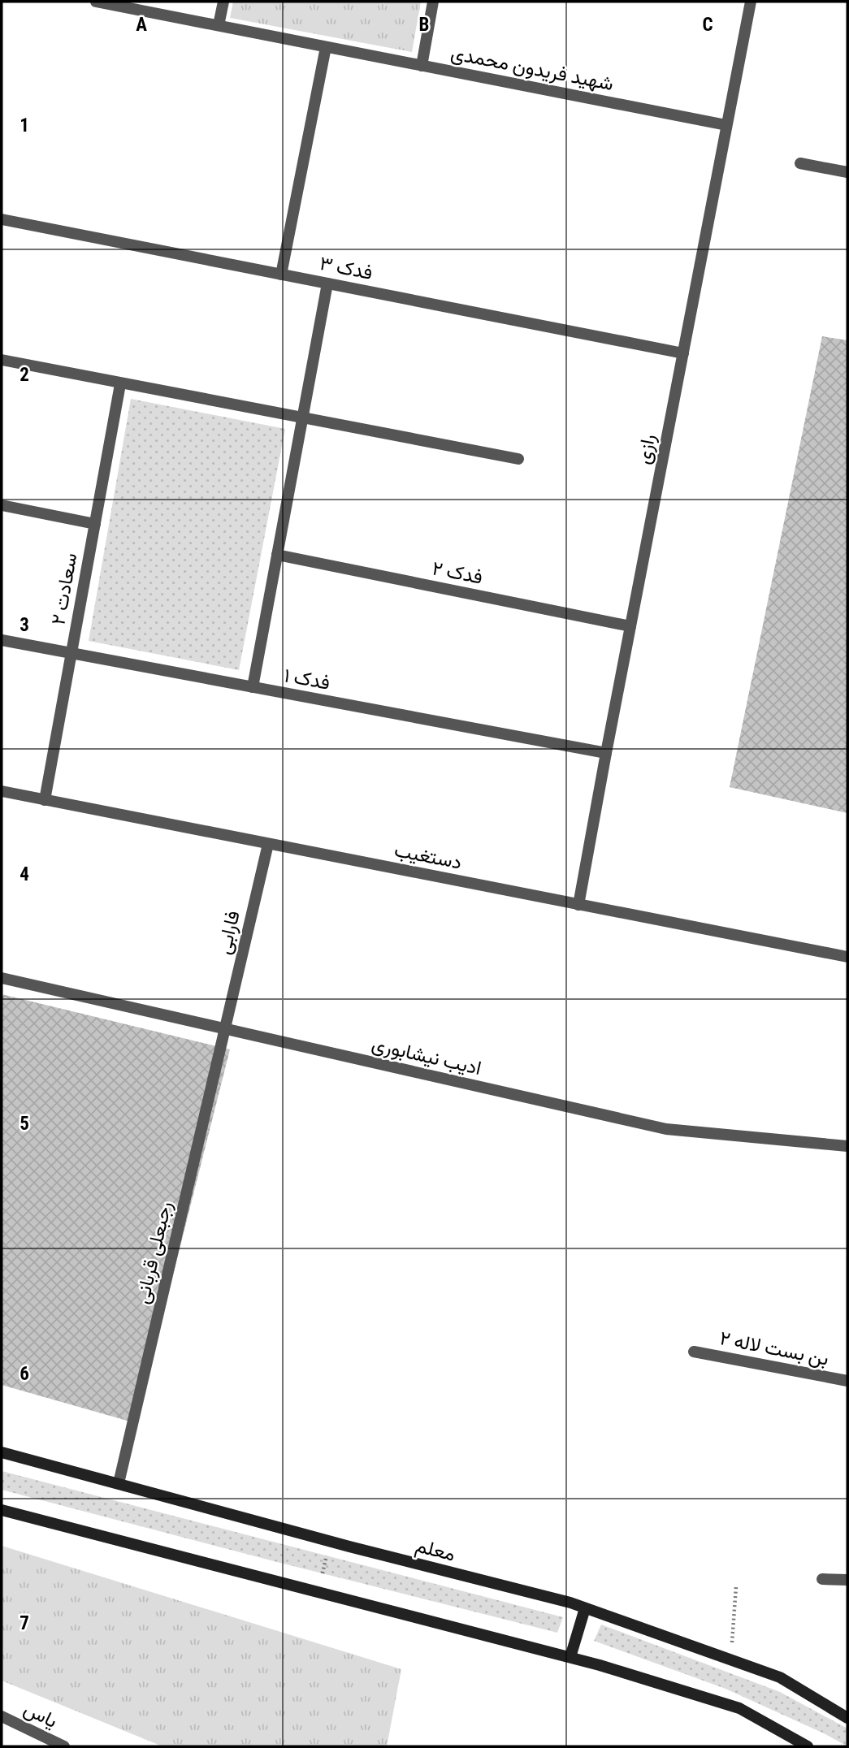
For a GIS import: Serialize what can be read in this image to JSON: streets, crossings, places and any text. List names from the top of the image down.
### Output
{
  "streets": {
    "main road": ["معلم"],
    "street": [
      "شهید فریدون محمدی",
      "فدک ۳",
      "رازی",
      "فدک ۲",
      "سعادت ۲",
      "فدک ۱",
      "دستغیب",
      "فارابی",
      "ادیب نیشابوری",
      "رجبعلی قربانی",
      "بن بست لاله ۲",
      "یاس"
    ]
  },
  "crossings": [
    ["شهید فریدون محمدی", "رازی"],
    ["فدک ۳", "رازی"],
    ["رازی", "فدک ۲"],
    ["رازی", "فدک ۱"],
    ["رازی", "دستغیب"],
    ["سعادت ۲", "فدک ۱"],
    ["سعادت ۲", "دستغیب"],
    ["دستغیب", "فارابی"],
    ["فارابی", "ادیب نیشابوری"],
    ["فارابی", "رجبعلی قربانی"],
    ["ادیب نیشابوری", "رجبعلی قربانی"],
    ["رجبعلی قربانی", "معلم"]
  ],
  "grid": {
    "columns": ["A", "B", "C"],
    "rows": [
      "1",
      "2",
      "3",
      "4",
      "5",
      "6",
      "7"
    ]
  }
}
